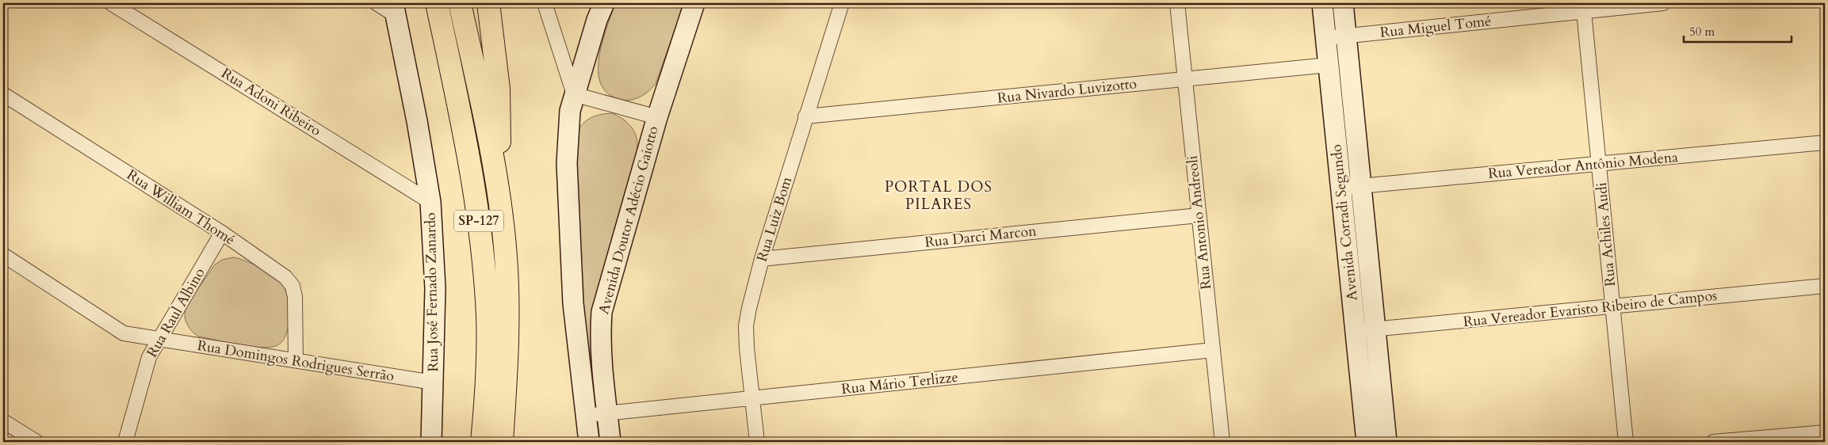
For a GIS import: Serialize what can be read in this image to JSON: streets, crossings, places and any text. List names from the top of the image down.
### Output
{
  "streets": {
    "highway": ["SP-127"],
    "street": [
      "Rua Miguel Tomé",
      "Rua Nivardo Luvizotto",
      "Rua Adoni Ribeiro",
      "Rua Vereador Antônio Modena",
      "Rua William Thomé",
      "Rua Luiz Bom",
      "Avenida Doutor Adécio Gaiotto",
      "Rua Antonio Andreoli",
      "Avenida Corradi Segundo",
      "Rua Achiles Audi",
      "Rua Darci Marcon",
      "Rua José Fernado Zanardo",
      "Rua Vereador Evaristo Ribeiro de Campos",
      "Rua Raul Albino",
      "Rua Domingos Rodrigues Serrão",
      "Rua Mário Terlizze"
    ]
  },
  "crossings": [
    ["Rua Miguel Tomé", "Avenida Corradi Segundo"],
    ["Rua Miguel Tomé", "Rua Achiles Audi"],
    ["Rua Nivardo Luvizotto", "Rua Luiz Bom"],
    ["Rua Nivardo Luvizotto", "Rua Antonio Andreoli"],
    ["Rua Nivardo Luvizotto", "Avenida Corradi Segundo"],
    ["Rua Adoni Ribeiro", "Rua José Fernado Zanardo"],
    ["Rua Vereador Antônio Modena", "Avenida Corradi Segundo"],
    ["Rua Vereador Antônio Modena", "Rua Achiles Audi"],
    ["Rua William Thomé", "Rua Raul Albino"],
    ["Rua William Thomé", "Rua Domingos Rodrigues Serrão"],
    ["Rua Luiz Bom", "Rua Darci Marcon"],
    ["Rua Luiz Bom", "Rua Mário Terlizze"],
    ["Avenida Doutor Adécio Gaiotto", "Rua Mário Terlizze"],
    ["Rua Antonio Andreoli", "Rua Darci Marcon"],
    ["Rua Antonio Andreoli", "Rua Mário Terlizze"],
    ["Avenida Corradi Segundo", "Rua Vereador Evaristo Ribeiro de Campos"],
    ["Rua Achiles Audi", "Rua Vereador Evaristo Ribeiro de Campos"],
    ["Rua José Fernado Zanardo", "Rua Domingos Rodrigues Serrão"],
    ["Rua Raul Albino", "Rua Domingos Rodrigues Serrão"]
  ],
  "districts": ["PORTAL DOS PILARES"],
  "scale_bar": "50 m"
}
